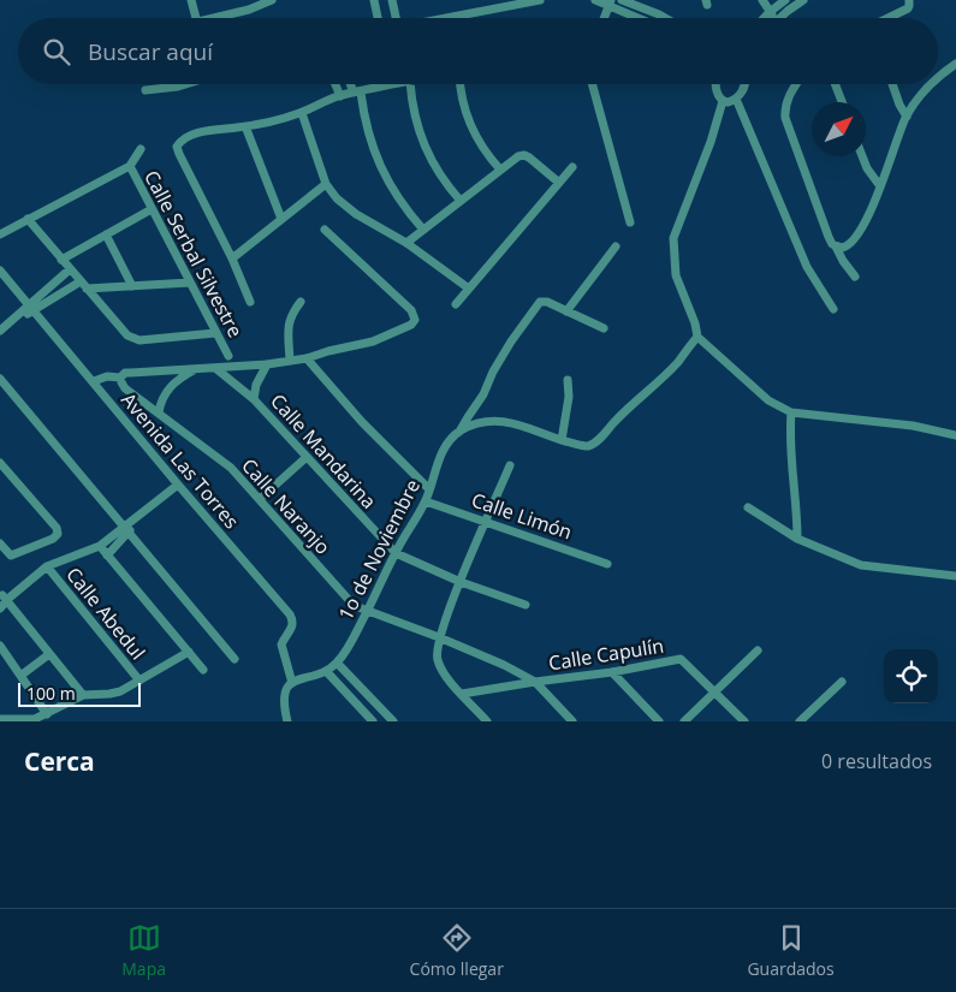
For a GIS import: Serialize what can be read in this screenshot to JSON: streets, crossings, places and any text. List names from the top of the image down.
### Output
{
  "streets": {
    "street": [
      "Calle Serbal Silvestre",
      "Calle Mandarina",
      "Avenida Las Torres",
      "Calle Naranjo",
      "Calle Limón",
      "1o de Noviembre",
      "Calle Abedul",
      "Calle Capulín"
    ]
  },
  "crossings": [
    ["Calle Mandarina", "1o de Noviembre"],
    ["Avenida Las Torres", "1o de Noviembre"],
    ["Calle Naranjo", "1o de Noviembre"],
    ["Calle Naranjo", "Calle Capulín"],
    ["Calle Limón", "1o de Noviembre"]
  ],
  "scale_bar": "100 m",
  "north": "top right",
  "page": {
    "search": "Buscar aquí",
    "scale": "100 m",
    "heading": ["Cerca", "0 resultados"],
    "nav": ["Mapa", "Cómo llegar", "Guardados"]
  }
}
